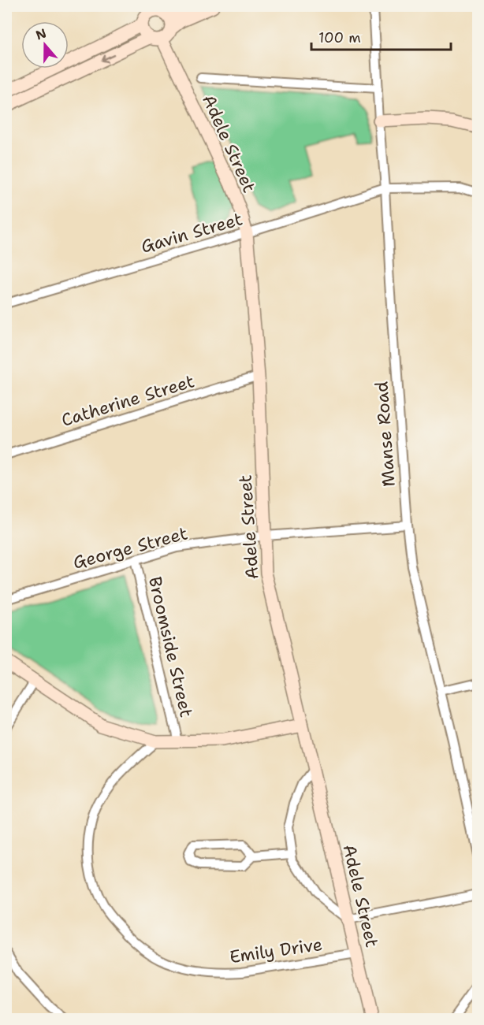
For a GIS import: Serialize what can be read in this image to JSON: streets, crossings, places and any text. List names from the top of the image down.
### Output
{
  "streets": {
    "street": [
      "Adele Street",
      "Gavin Street",
      "Catherine Street",
      "Manse Road",
      "George Street",
      "Broomside Street",
      "Emily Drive"
    ]
  },
  "crossings": [
    ["Adele Street", "Gavin Street"],
    ["Adele Street", "Catherine Street"],
    ["Adele Street", "George Street"],
    ["Adele Street", "Emily Drive"],
    ["Gavin Street", "Manse Road"],
    ["Manse Road", "George Street"],
    ["George Street", "Broomside Street"]
  ],
  "scale_bar": "100 m",
  "north": "top"
}
